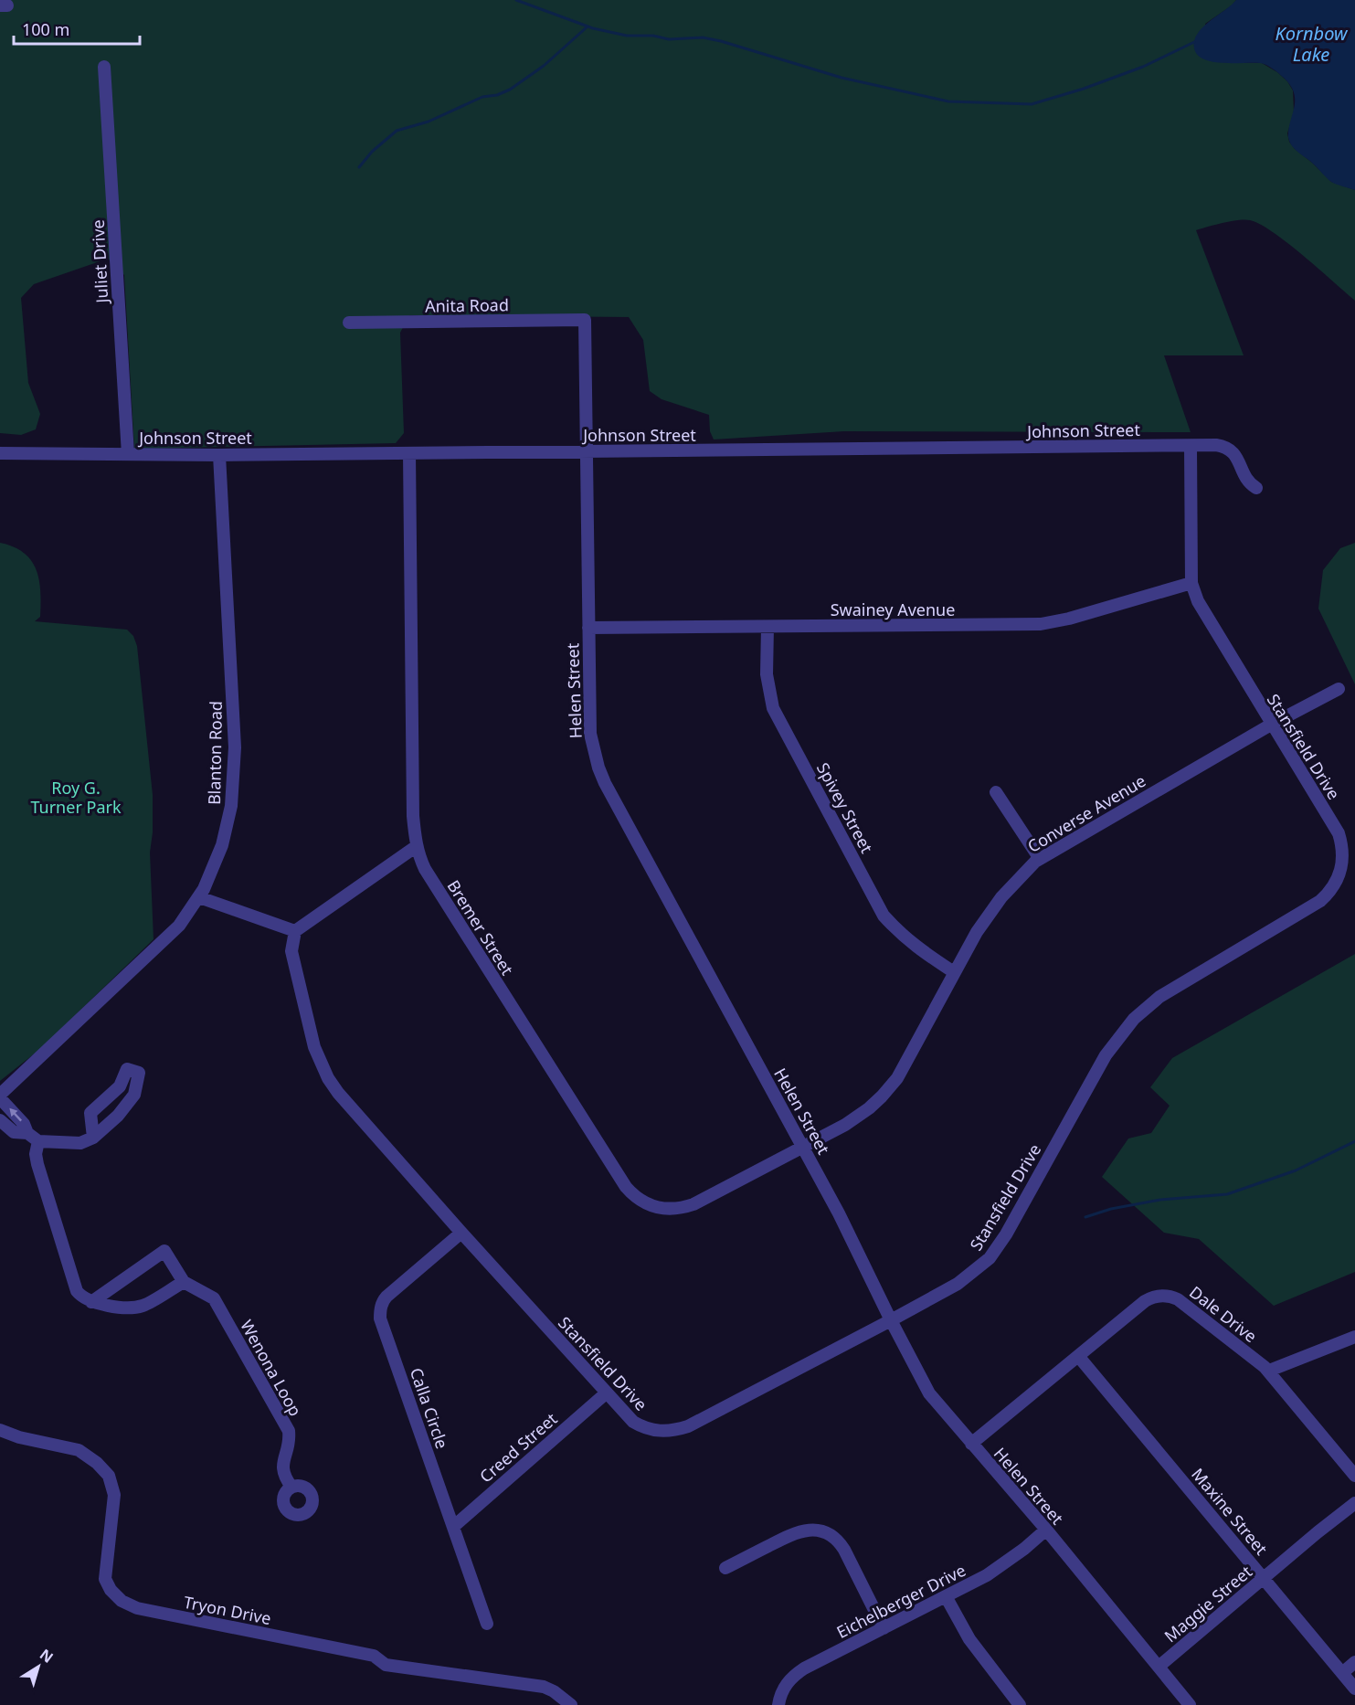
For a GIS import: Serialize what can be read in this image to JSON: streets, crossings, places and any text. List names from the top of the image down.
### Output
{
  "streets": {
    "street": [
      "Juliet Drive",
      "Anita Road",
      "Johnson Street",
      "Swainey Avenue",
      "Helen Street",
      "Stansfield Drive",
      "Blanton Road",
      "Spivey Street",
      "Converse Avenue",
      "Bremer Street",
      "Dale Drive",
      "Wenona Loop",
      "Calla Circle",
      "Creed Street",
      "Maxine Street",
      "Eichelberger Drive",
      "Maggie Street",
      "Tryon Drive"
    ]
  },
  "crossings": [
    ["Juliet Drive", "Johnson Street"],
    ["Anita Road", "Helen Street"],
    ["Johnson Street", "Helen Street"],
    ["Johnson Street", "Stansfield Drive"],
    ["Johnson Street", "Blanton Road"],
    ["Johnson Street", "Bremer Street"],
    ["Swainey Avenue", "Helen Street"],
    ["Swainey Avenue", "Stansfield Drive"],
    ["Swainey Avenue", "Spivey Street"],
    ["Helen Street", "Stansfield Drive"],
    ["Helen Street", "Converse Avenue"],
    ["Helen Street", "Bremer Street"],
    ["Helen Street", "Dale Drive"],
    ["Helen Street", "Eichelberger Drive"],
    ["Helen Street", "Maggie Street"],
    ["Stansfield Drive", "Converse Avenue"],
    ["Stansfield Drive", "Calla Circle"],
    ["Stansfield Drive", "Creed Street"],
    ["Spivey Street", "Converse Avenue"],
    ["Converse Avenue", "Bremer Street"],
    ["Dale Drive", "Maxine Street"],
    ["Calla Circle", "Creed Street"],
    ["Maxine Street", "Maggie Street"]
  ],
  "water": ["Kornbow Lake"],
  "parks": ["Roy G. Turner Park"],
  "scale_bar": "100 m",
  "north": "top right"
}
